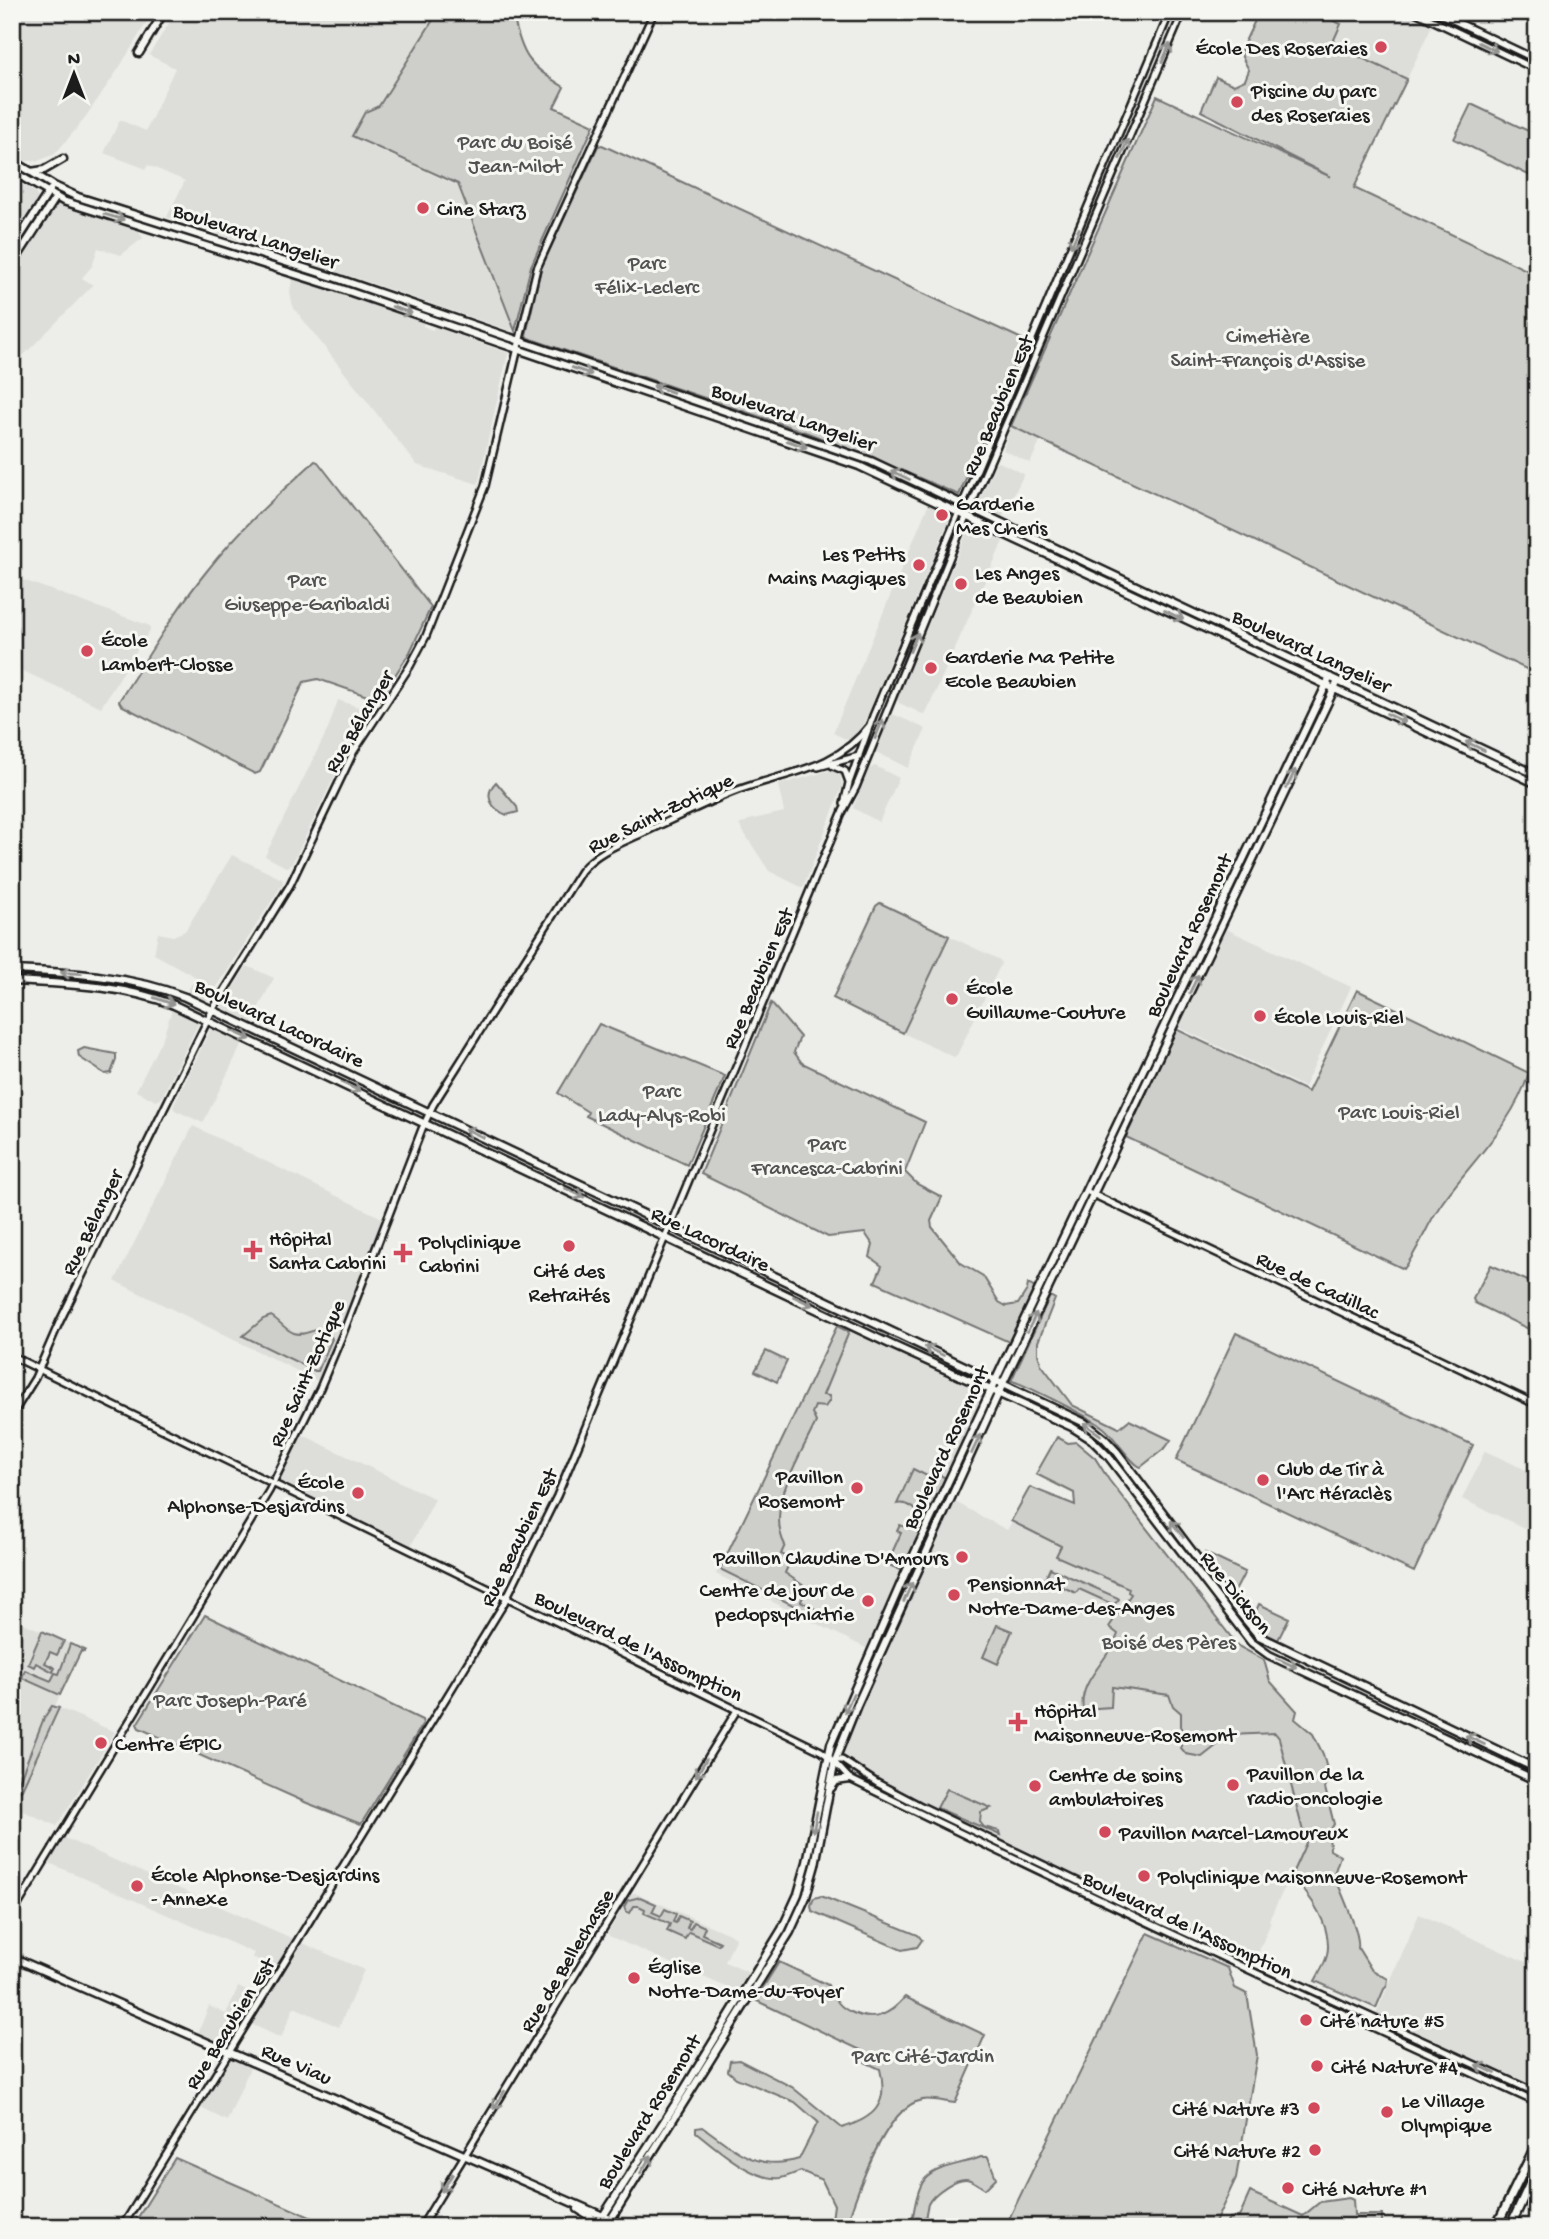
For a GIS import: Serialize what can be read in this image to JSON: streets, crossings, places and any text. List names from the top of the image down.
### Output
{
  "streets": {
    "main road": [
      "Boulevard Langelier",
      "Boulevard Rosemont",
      "Boulevard Lacordaire",
      "Rue Lacordaire",
      "Rue Dickson",
      "Rue Viau"
    ],
    "street": [
      "Rue Beaubien Est",
      "Rue Bélanger",
      "Rue Saint-Zotique",
      "Rue de Cadillac",
      "Boulevard de l'Assomption",
      "Rue de Bellechasse"
    ]
  },
  "crossings": [
    ["Boulevard Langelier", "Rue Beaubien Est"],
    ["Boulevard Langelier", "Rue Bélanger"],
    ["Boulevard Langelier", "Boulevard Rosemont"],
    ["Rue Beaubien Est", "Rue Saint-Zotique"],
    ["Rue Beaubien Est", "Rue Lacordaire"],
    ["Rue Beaubien Est", "Boulevard de l'Assomption"],
    ["Rue Beaubien Est", "Rue Viau"],
    ["Rue Bélanger", "Boulevard Lacordaire"],
    ["Rue Bélanger", "Boulevard de l'Assomption"],
    ["Rue Saint-Zotique", "Boulevard Lacordaire"],
    ["Rue Saint-Zotique", "Boulevard de l'Assomption"],
    ["Boulevard Rosemont", "Rue Lacordaire"],
    ["Boulevard Rosemont", "Rue de Cadillac"],
    ["Boulevard Rosemont", "Rue Dickson"],
    ["Boulevard Rosemont", "Boulevard de l'Assomption"],
    ["Boulevard Rosemont", "Rue Viau"],
    ["Boulevard Lacordaire", "Rue Lacordaire"],
    ["Rue Lacordaire", "Rue Dickson"],
    ["Boulevard de l'Assomption", "Rue de Bellechasse"],
    ["Rue de Bellechasse", "Rue Viau"]
  ],
  "one_way": ["Rue de Bellechasse"],
  "parks": [
    "Parc du Boisé Jean-Milot",
    "Parc Félix-Leclerc",
    "Cimetière Saint-François d'Assise",
    "Parc Giuseppe-Garibaldi",
    "Parc Lady-Alys-Robi",
    "Parc Louis-Riel",
    "Parc Francesca-Cabrini",
    "Boisé des Pères",
    "Parc Joseph-Paré",
    "Parc Cité-Jardin"
  ],
  "places": {
    "other": [
      "École Des Roseraies",
      "Piscine du parc des Roseraies",
      "Cine Starz",
      "Garderie Mes Cheris",
      "Les Petits Mains Magiques",
      "Les Anges de Beaubien",
      "École Lambert-Closse",
      "Garderie Ma Petite Ecole Beaubien",
      "École Guillaume-Couture",
      "École Louis-Riel",
      "Cité des Retraités",
      "Club de Tir à l'Arc Héraclès",
      "Pavillon Rosemont",
      "École Alphonse-Desjardins",
      "Pavillon Claudine D'Amours",
      "Pensionnat Notre-Dame-des-Anges",
      "Centre de jour de pedopsychiatrie",
      "Centre ÉPIC",
      "Pavillon de la radio-oncologie",
      "Centre de soins ambulatoires",
      "Pavillon Marcel-Lamoureux",
      "Polyclinique Maisonneuve-Rosemont",
      "École Alphonse-Desjardins - Annexe",
      "Église Notre-Dame-du-Foyer",
      "Cité nature #5",
      "Cité Nature #4",
      "Cité Nature #3",
      "Le Village Olympique",
      "Cité Nature #2",
      "Cité Nature #1"
    ],
    "health": ["Hôpital Santa Cabrini", "Polyclinique Cabrini", "Hôpital Maisonneuve-Rosemont"]
  },
  "north": "top"
}
